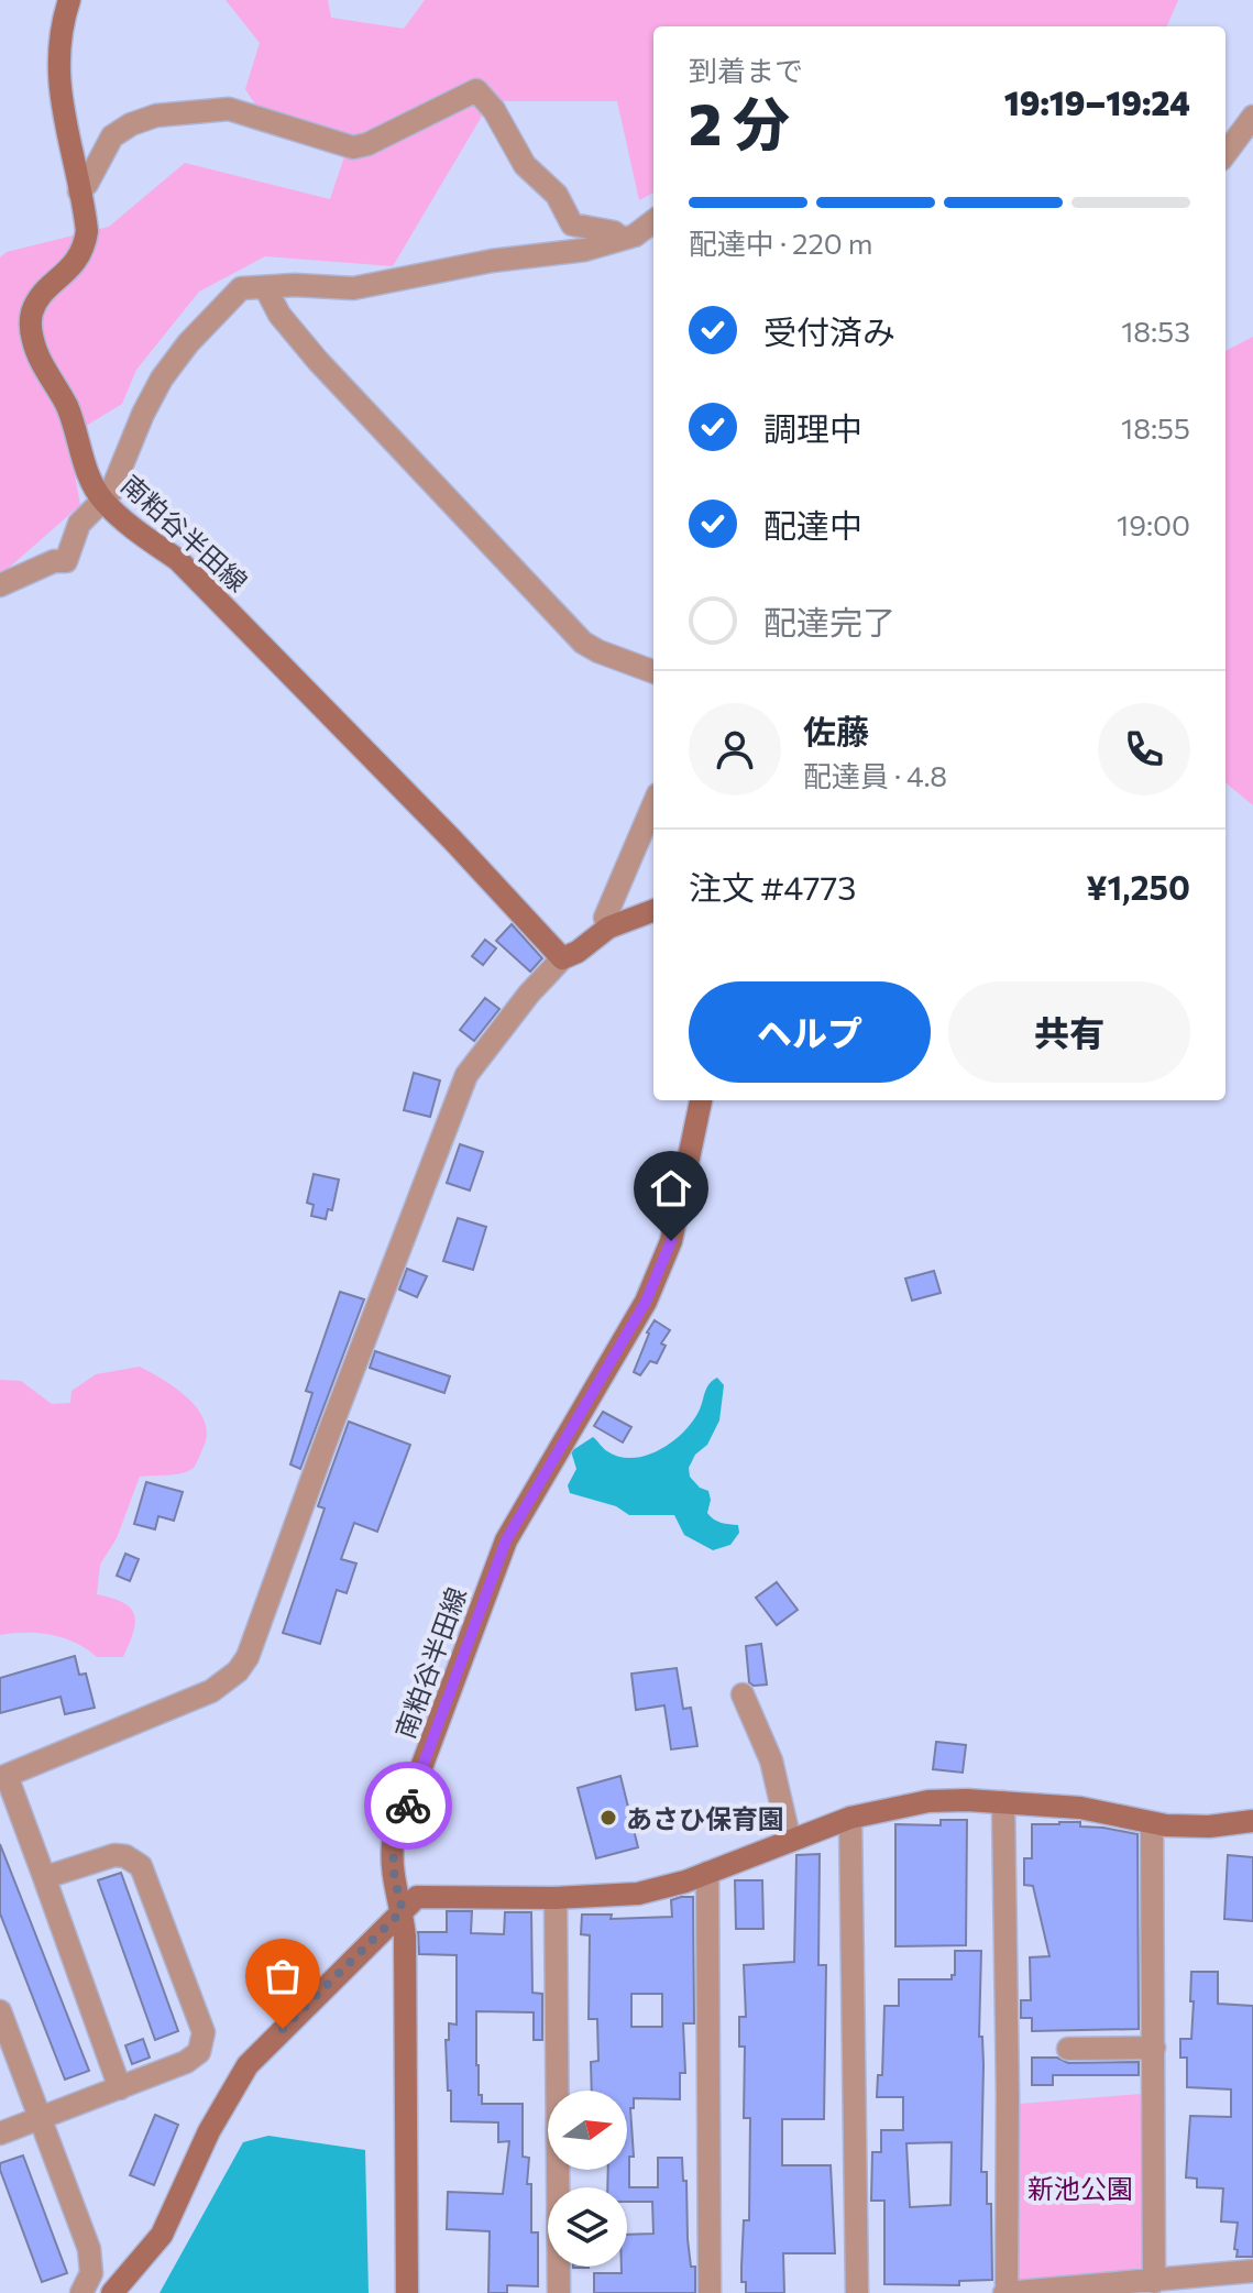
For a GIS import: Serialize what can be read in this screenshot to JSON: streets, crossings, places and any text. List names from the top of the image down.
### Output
{
  "streets": {
    "main road": ["南粕谷半田線"]
  },
  "parks": ["新池公園"],
  "places": ["あさひ保育園"],
  "north": "right",
  "page": {
    "heading": ["2 分", "到着まで", "19:19–19:24"],
    "panel": [
      "佐藤",
      "配達員 · 4.8",
      "注文 #4773",
      "¥1,250"
    ],
    "bar": "配達中 · 220 m",
    "list": [
      ["受付済み", "18:53"],
      ["調理中", "18:55"],
      ["配達中", "19:00"],
      "配達完了"
    ],
    "buttons": ["ヘルプ", "共有"]
  }
}
